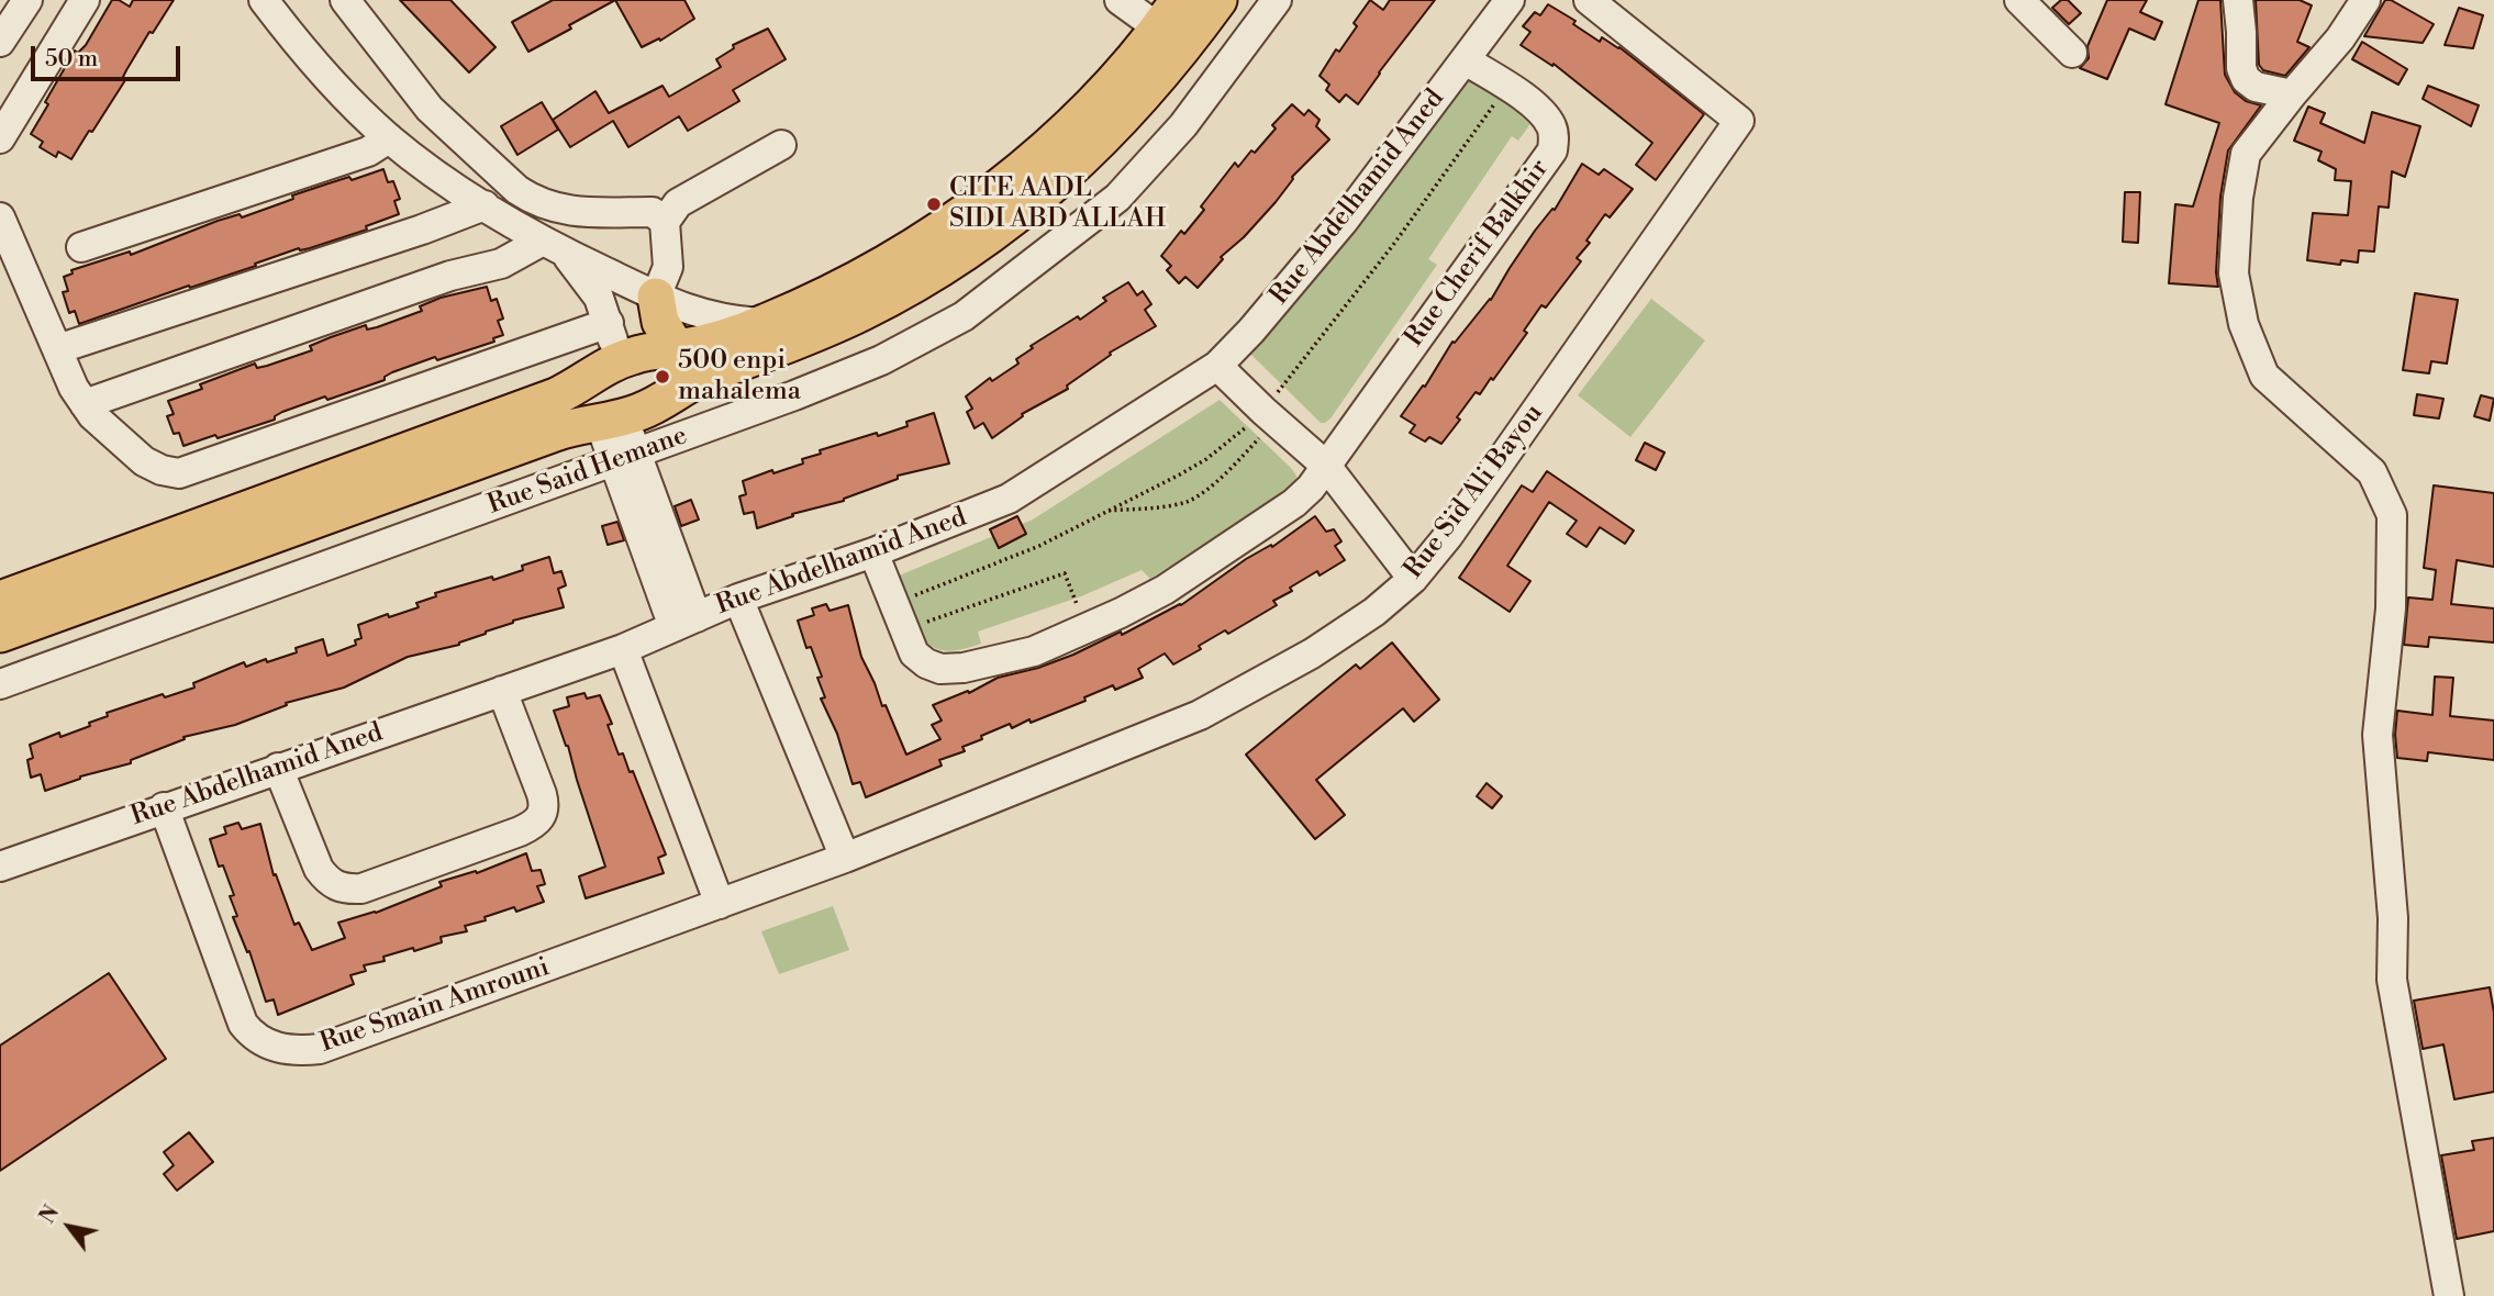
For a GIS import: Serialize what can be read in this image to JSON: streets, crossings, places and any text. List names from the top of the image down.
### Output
{
  "streets": {
    "street": [
      "Rue Abdelhamid Aned",
      "Rue Cherif Balkhir",
      "Rue Said Hemane",
      "Rue Sid Ali Bayou",
      "Rue Smain Amrouni"
    ]
  },
  "crossings": [
    ["Rue Abdelhamid Aned", "Rue Cherif Balkhir"],
    ["Rue Abdelhamid Aned", "Rue Smain Amrouni"],
    ["Rue Sid Ali Bayou", "Rue Smain Amrouni"]
  ],
  "places": ["CITE AADL SIDI ABD ALLAH", "500 enpi mahalema"],
  "scale_bar": "50 m",
  "north": "top left"
}
